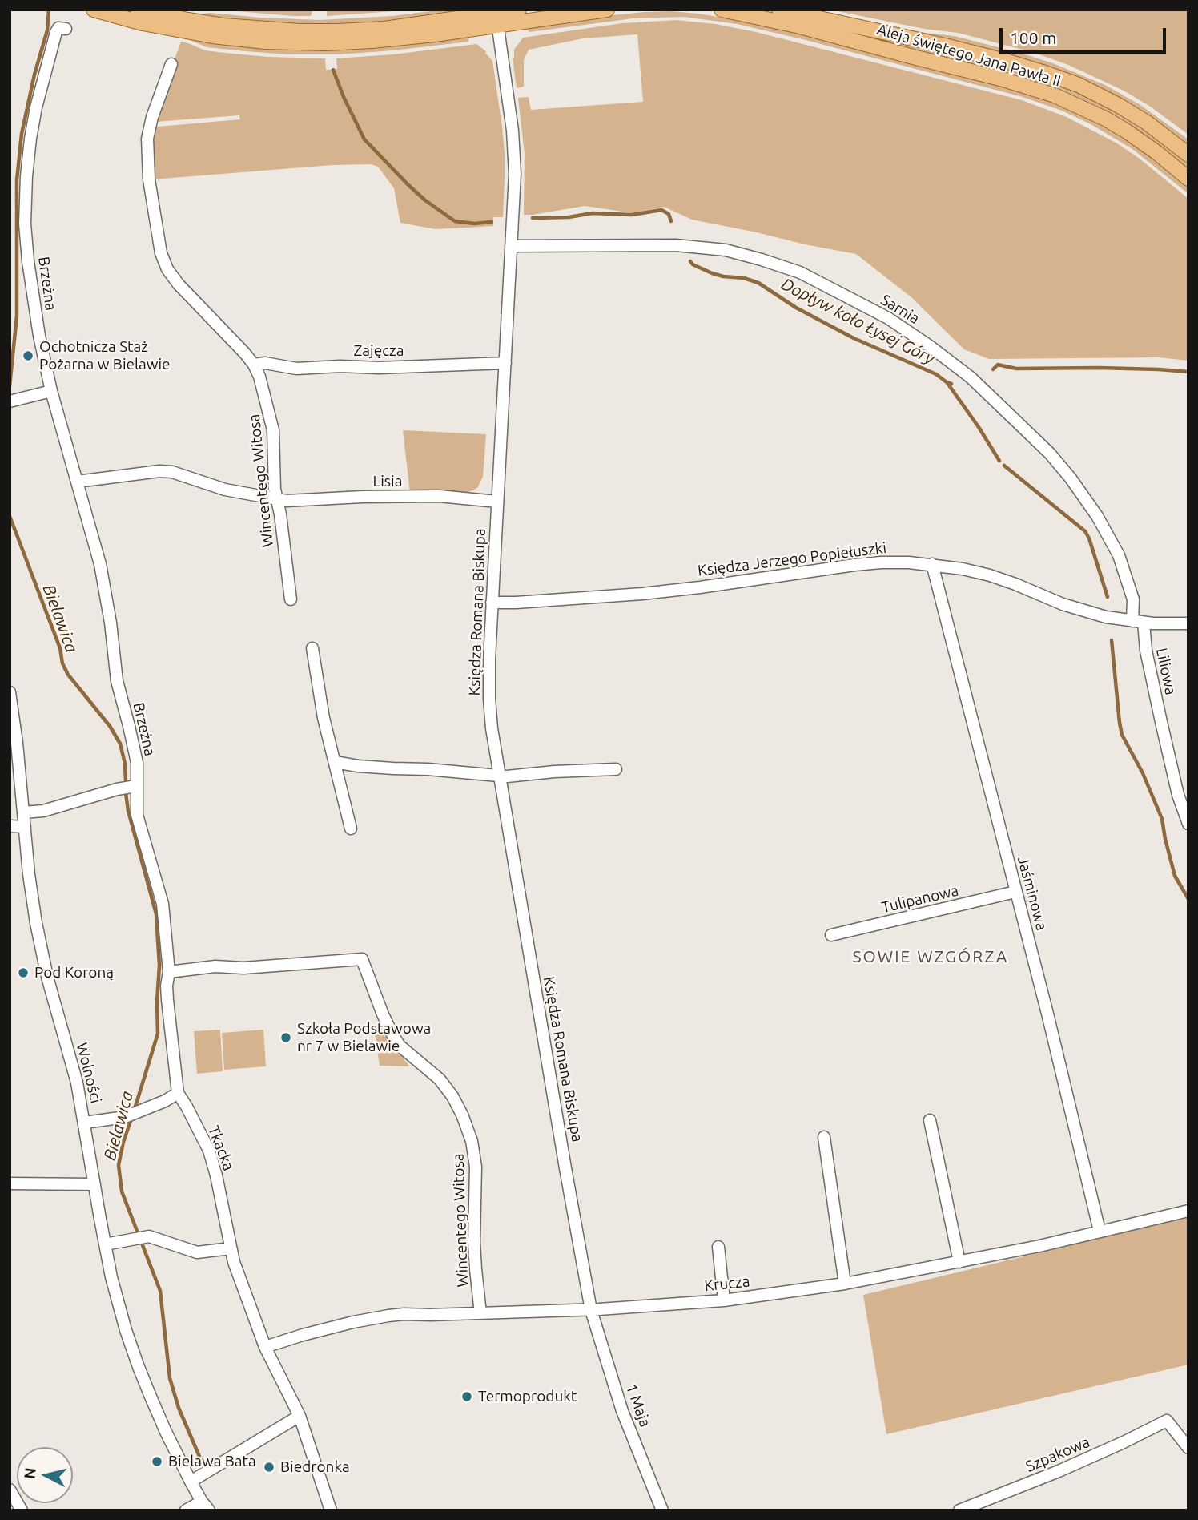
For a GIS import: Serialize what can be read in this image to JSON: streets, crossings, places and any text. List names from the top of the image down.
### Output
{
  "streets": {
    "main road": ["Aleja świętego Jana Pawła II"],
    "street": [
      "Brzeżna",
      "Sarnia",
      "Zajęcza",
      "Wincentego Witosa",
      "Lisia",
      "Księdza Jerzego Popiełuszki",
      "Księdza Romana Biskupa",
      "Liliowa",
      "Jaśminowa",
      "Tulipanowa",
      "Wolności",
      "Tkacka",
      "Krucza",
      "1 Maja",
      "Szpakowa"
    ]
  },
  "crossings": [
    ["Brzeżna", "Tkacka"],
    ["Sarnia", "Księdza Jerzego Popiełuszki"],
    ["Sarnia", "Księdza Romana Biskupa"],
    ["Sarnia", "Liliowa"],
    ["Zajęcza", "Wincentego Witosa"],
    ["Zajęcza", "Księdza Romana Biskupa"],
    ["Wincentego Witosa", "Lisia"],
    ["Wincentego Witosa", "Tkacka"],
    ["Wincentego Witosa", "Krucza"],
    ["Lisia", "Księdza Romana Biskupa"],
    ["Księdza Jerzego Popiełuszki", "Księdza Romana Biskupa"],
    ["Księdza Jerzego Popiełuszki", "Liliowa"],
    ["Księdza Jerzego Popiełuszki", "Jaśminowa"],
    ["Księdza Romana Biskupa", "Krucza"],
    ["Księdza Romana Biskupa", "1 Maja"],
    ["Jaśminowa", "Tulipanowa"],
    ["Jaśminowa", "Krucza"],
    ["Tkacka", "Krucza"],
    ["Krucza", "1 Maja"]
  ],
  "districts": ["SOWIE WZGÓRZA"],
  "water": ["Dopływ koło Łysej Góry", "Bielawica"],
  "places": [
    "Ochotnicza Staż Pożarna w Bielawie",
    "Pod Koroną",
    "Szkoła Podstawowa nr 7 w Bielawie",
    "Termoprodukt",
    "Bielawa Bata",
    "Biedronka"
  ],
  "scale_bar": "100 m",
  "north": "left"
}
